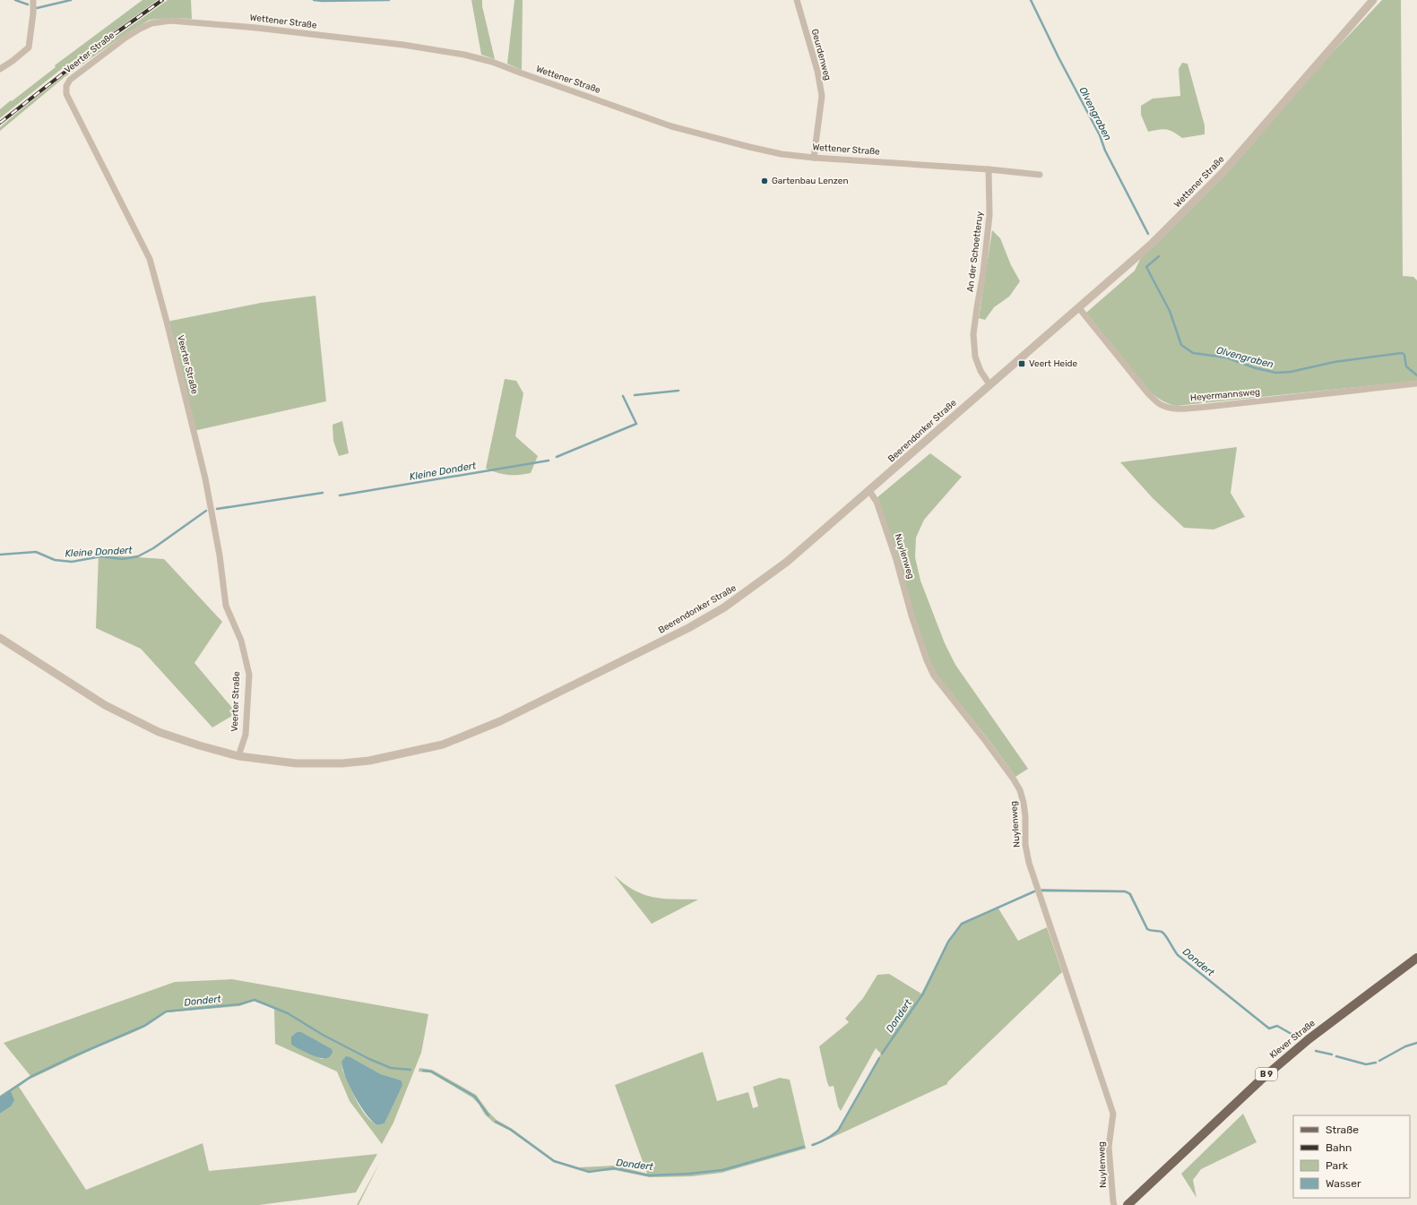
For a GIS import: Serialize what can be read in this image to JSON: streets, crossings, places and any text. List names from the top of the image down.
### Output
{
  "streets": {
    "main road": ["Klever Straße", "B 9"],
    "street": [
      "Wettener Straße",
      "Veerter Straße",
      "Geurdenweg",
      "An der Schoetteruy",
      "Heyermannsweg",
      "Beerendonker Straße",
      "Nuylenweg"
    ]
  },
  "crossings": [
    ["Wettener Straße", "Veerter Straße"],
    ["Wettener Straße", "Geurdenweg"],
    ["Wettener Straße", "An der Schoetteruy"],
    ["Wettener Straße", "Heyermannsweg"],
    ["Wettener Straße", "Beerendonker Straße"],
    ["Veerter Straße", "Beerendonker Straße"],
    ["An der Schoetteruy", "Beerendonker Straße"],
    ["Beerendonker Straße", "Nuylenweg"]
  ],
  "water": ["Olvengraben", "Kleine Dondert", "Dondert"],
  "places": {
    "other": ["Gartenbau Lenzen"],
    "transit": ["Veert Heide"]
  },
  "legend": [
    "Straße",
    "Bahn",
    "Park",
    "Wasser"
  ]
}
